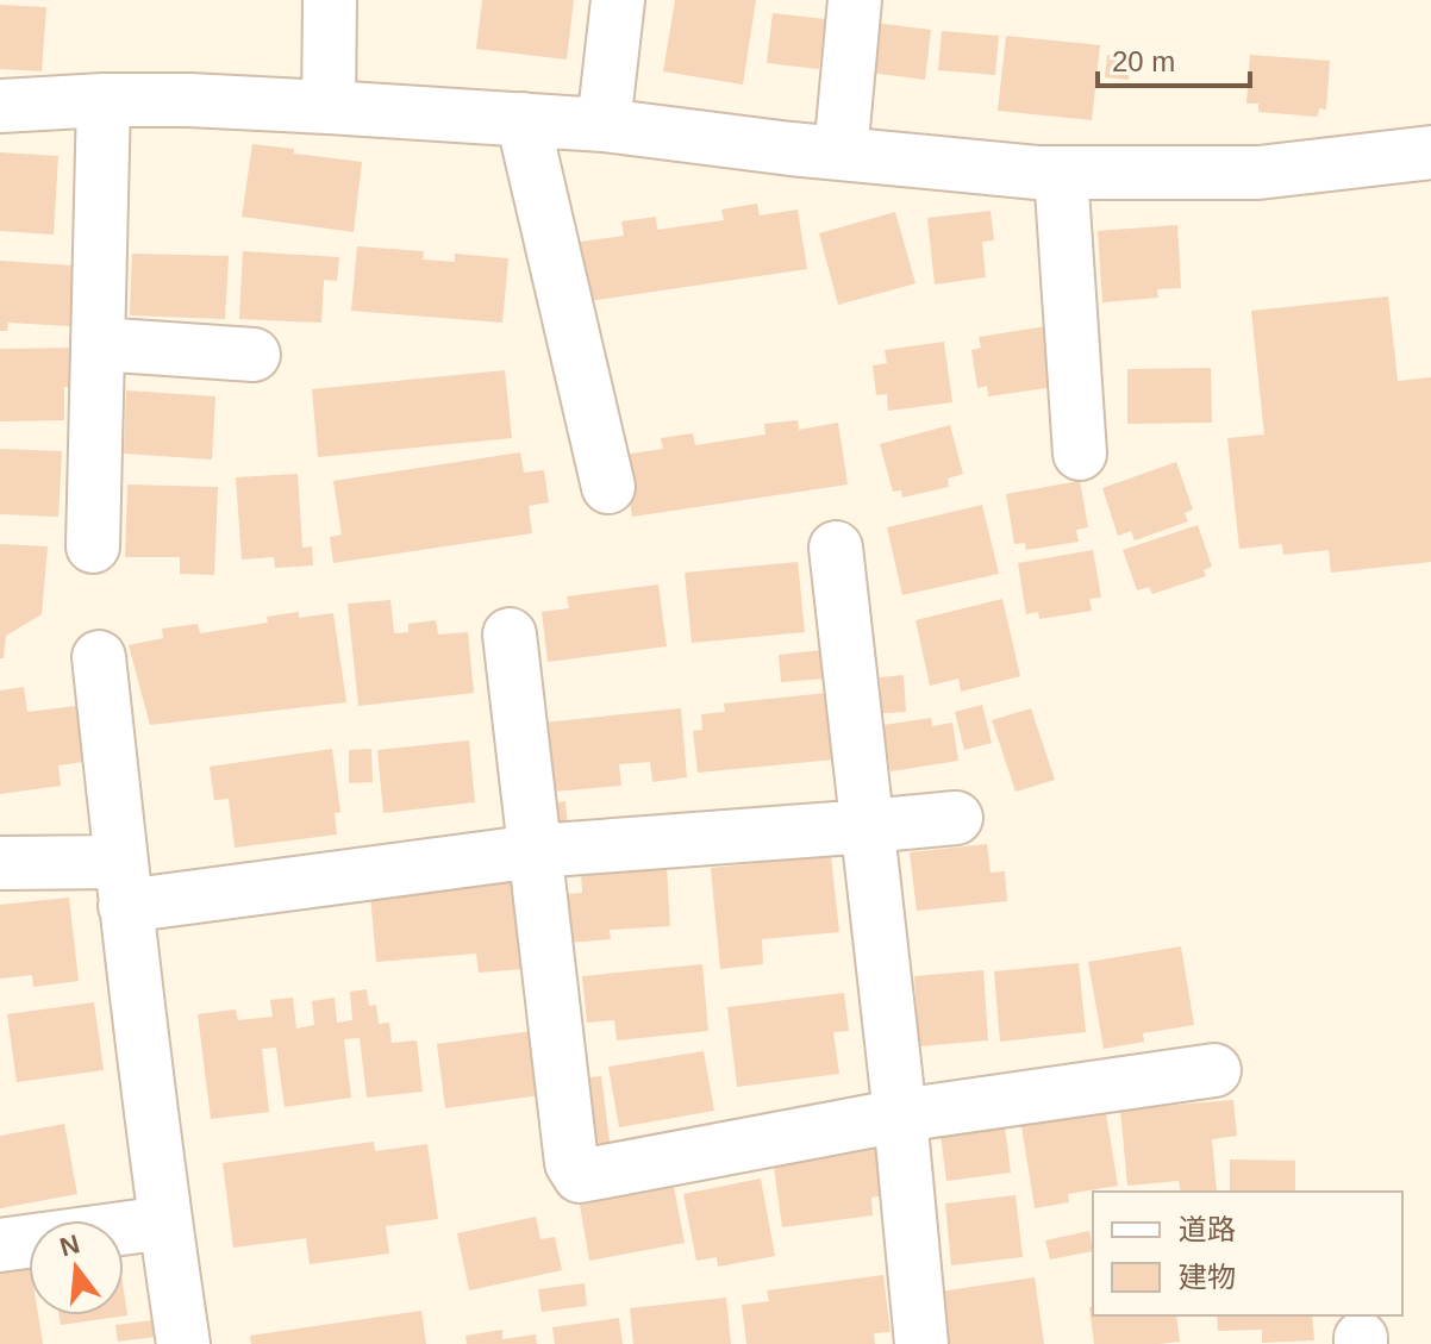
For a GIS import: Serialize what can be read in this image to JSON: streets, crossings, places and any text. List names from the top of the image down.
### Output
{
  "legend": ["道路", "建物"],
  "scale_bar": "20 m",
  "north": "top"
}
